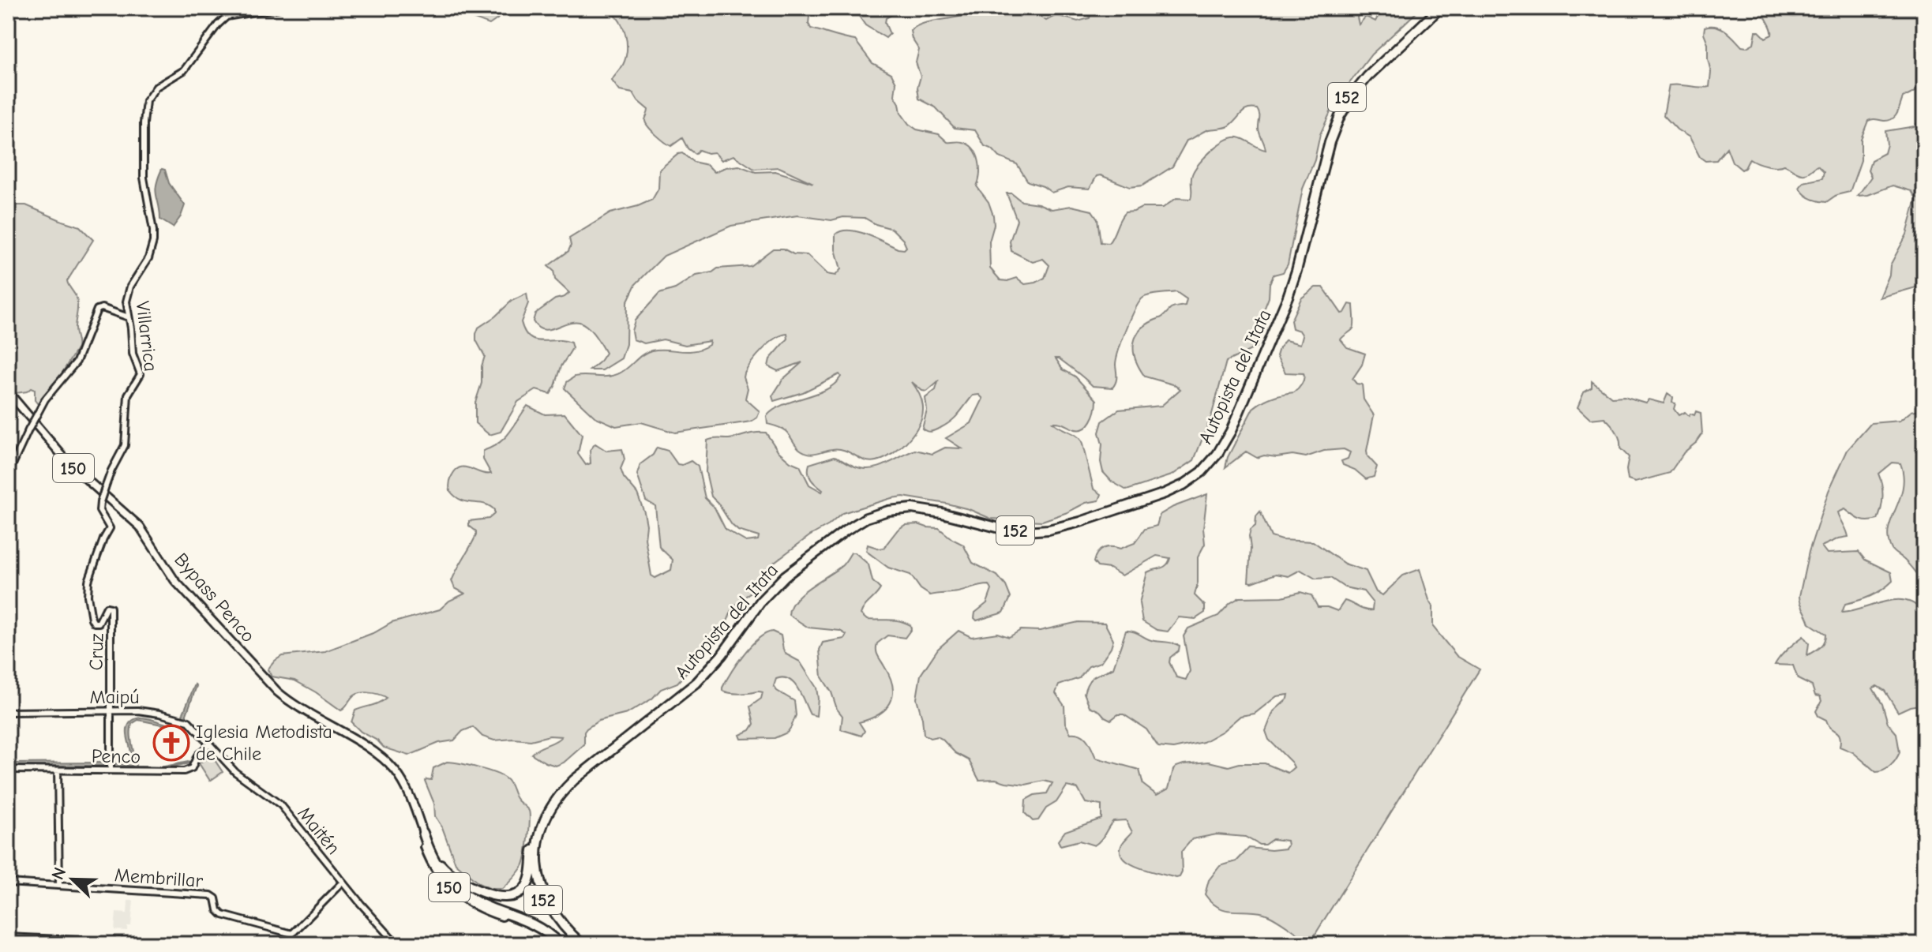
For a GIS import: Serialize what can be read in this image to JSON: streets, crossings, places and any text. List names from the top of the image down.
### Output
{
  "streets": {
    "highway": ["152", "Autopista del Itata"],
    "main road": ["150", "Bypass Penco"],
    "street": [
      "Villarrica",
      "Cruz",
      "Maipú",
      "Penco",
      "Maitén",
      "Membrillar"
    ]
  },
  "crossings": [
    ["Villarrica", "Cruz"],
    ["Cruz", "Maipú"],
    ["Cruz", "Penco"],
    ["Maipú", "Penco"],
    ["Maipú", "Maitén"],
    ["Penco", "Maitén"]
  ],
  "places": {
    "church": ["Iglesia Metodista de Chile"]
  },
  "north": "top left"
}
